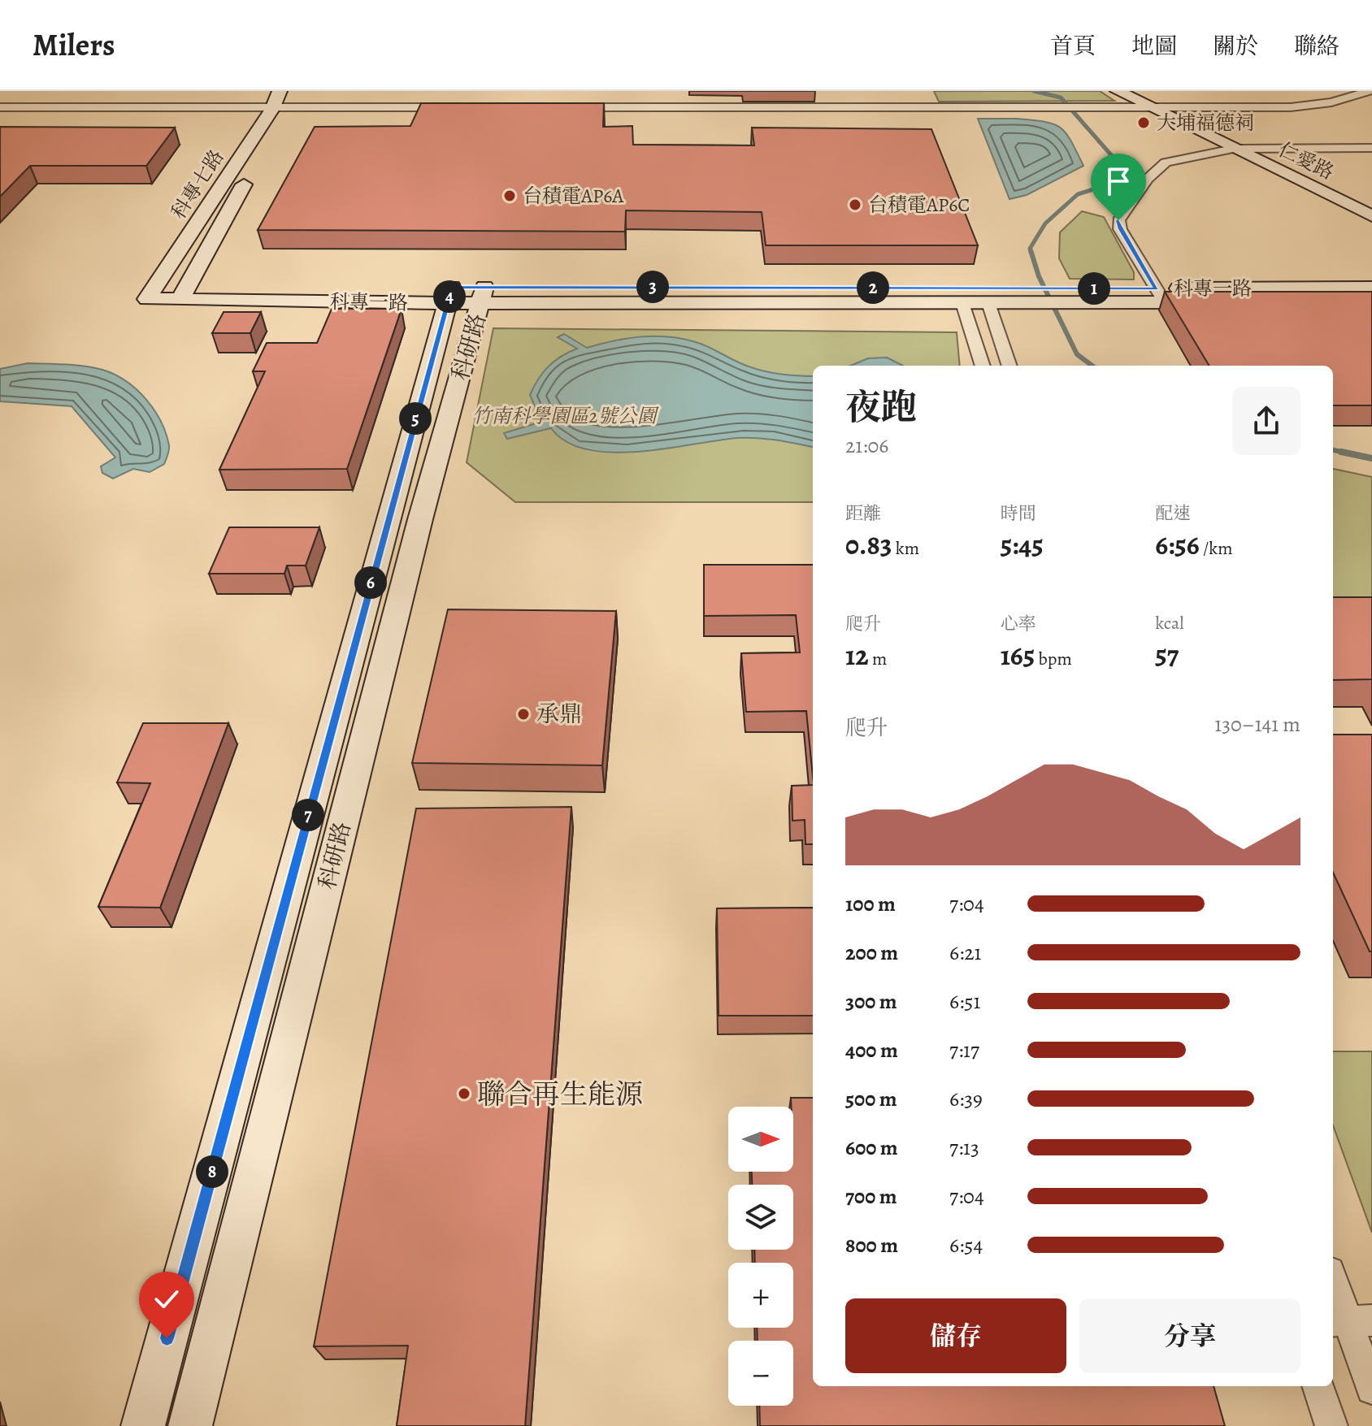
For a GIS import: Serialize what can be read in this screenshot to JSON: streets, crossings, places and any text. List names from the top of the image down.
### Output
{
  "streets": {
    "street": [
      "仁愛路",
      "科專七路",
      "科專一路",
      "科研路"
    ]
  },
  "crossings": [
    ["科專七路", "科專一路"],
    ["科專一路", "科研路"]
  ],
  "parks": ["竹南科學園區2號公園"],
  "places": [
    "大埔福德祠",
    "台積電AP6A",
    "台積電AP6C",
    "承鼎",
    "聯合再生能源"
  ],
  "north": "right",
  "page": {
    "header": "Milers",
    "nav": [
      "首頁",
      "地圖",
      "關於",
      "聯絡"
    ],
    "pins": [
      "3",
      "2",
      "1",
      "4",
      "5",
      "6",
      "7",
      "8"
    ],
    "heading": ["夜跑", "21:06"],
    "stats": [
      ["距離", "0.83 km"],
      ["時間", "5:45"],
      ["配速", "6:56 /km"],
      ["爬升", "12 m"],
      ["心率", "165 bpm"],
      ["kcal", "57"]
    ],
    "chart": ["爬升", "130–141 m"],
    "list": [
      {
        "name": "100 m",
        "note": "7:04"
      },
      {
        "name": "200 m",
        "note": "6:21"
      },
      {
        "name": "300 m",
        "note": "6:51"
      },
      {
        "name": "400 m",
        "note": "7:17"
      },
      {
        "name": "500 m",
        "note": "6:39"
      },
      {
        "name": "600 m",
        "note": "7:13"
      },
      {
        "name": "700 m",
        "note": "7:04"
      },
      {
        "name": "800 m",
        "note": "6:54"
      }
    ],
    "map_buttons": ["+", "−"],
    "buttons": ["儲存", "分享"]
  }
}
